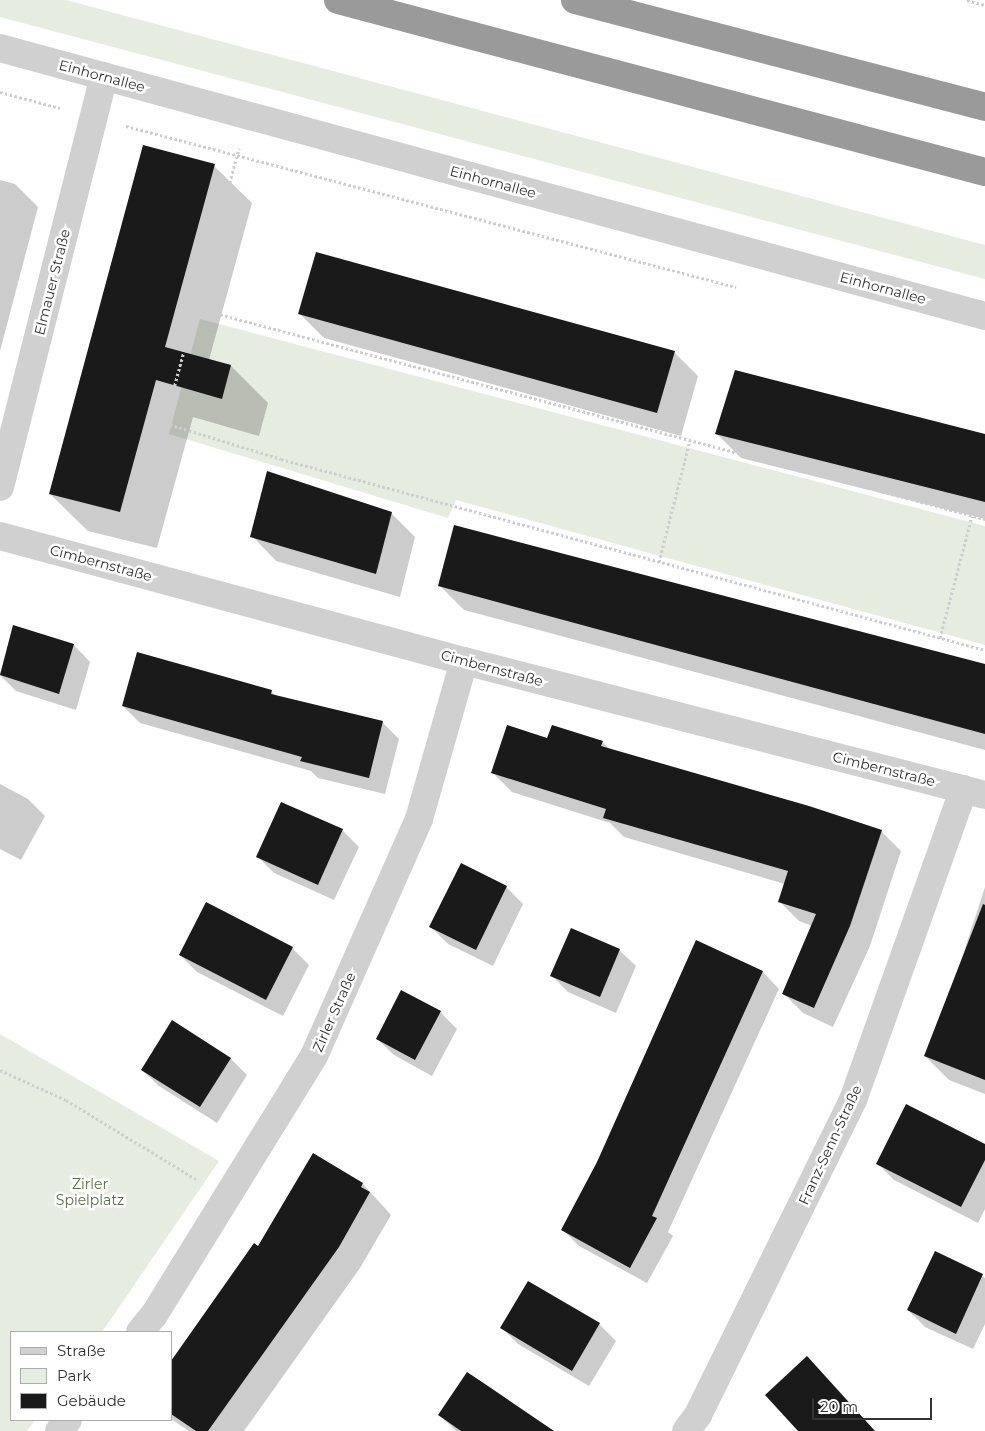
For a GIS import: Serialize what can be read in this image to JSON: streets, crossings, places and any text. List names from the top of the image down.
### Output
{
  "streets": {
    "street": [
      "Einhornallee",
      "Elmauer Straße",
      "Cimbernstraße",
      "Zirler Straße",
      "Franz-Senn-Straße"
    ]
  },
  "crossings": [
    ["Einhornallee", "Elmauer Straße"],
    ["Cimbernstraße", "Zirler Straße"],
    ["Cimbernstraße", "Franz-Senn-Straße"]
  ],
  "parks": ["Zirler Spielplatz"],
  "legend": ["Straße", "Park", "Gebäude"],
  "scale_bar": "20 m"
}
